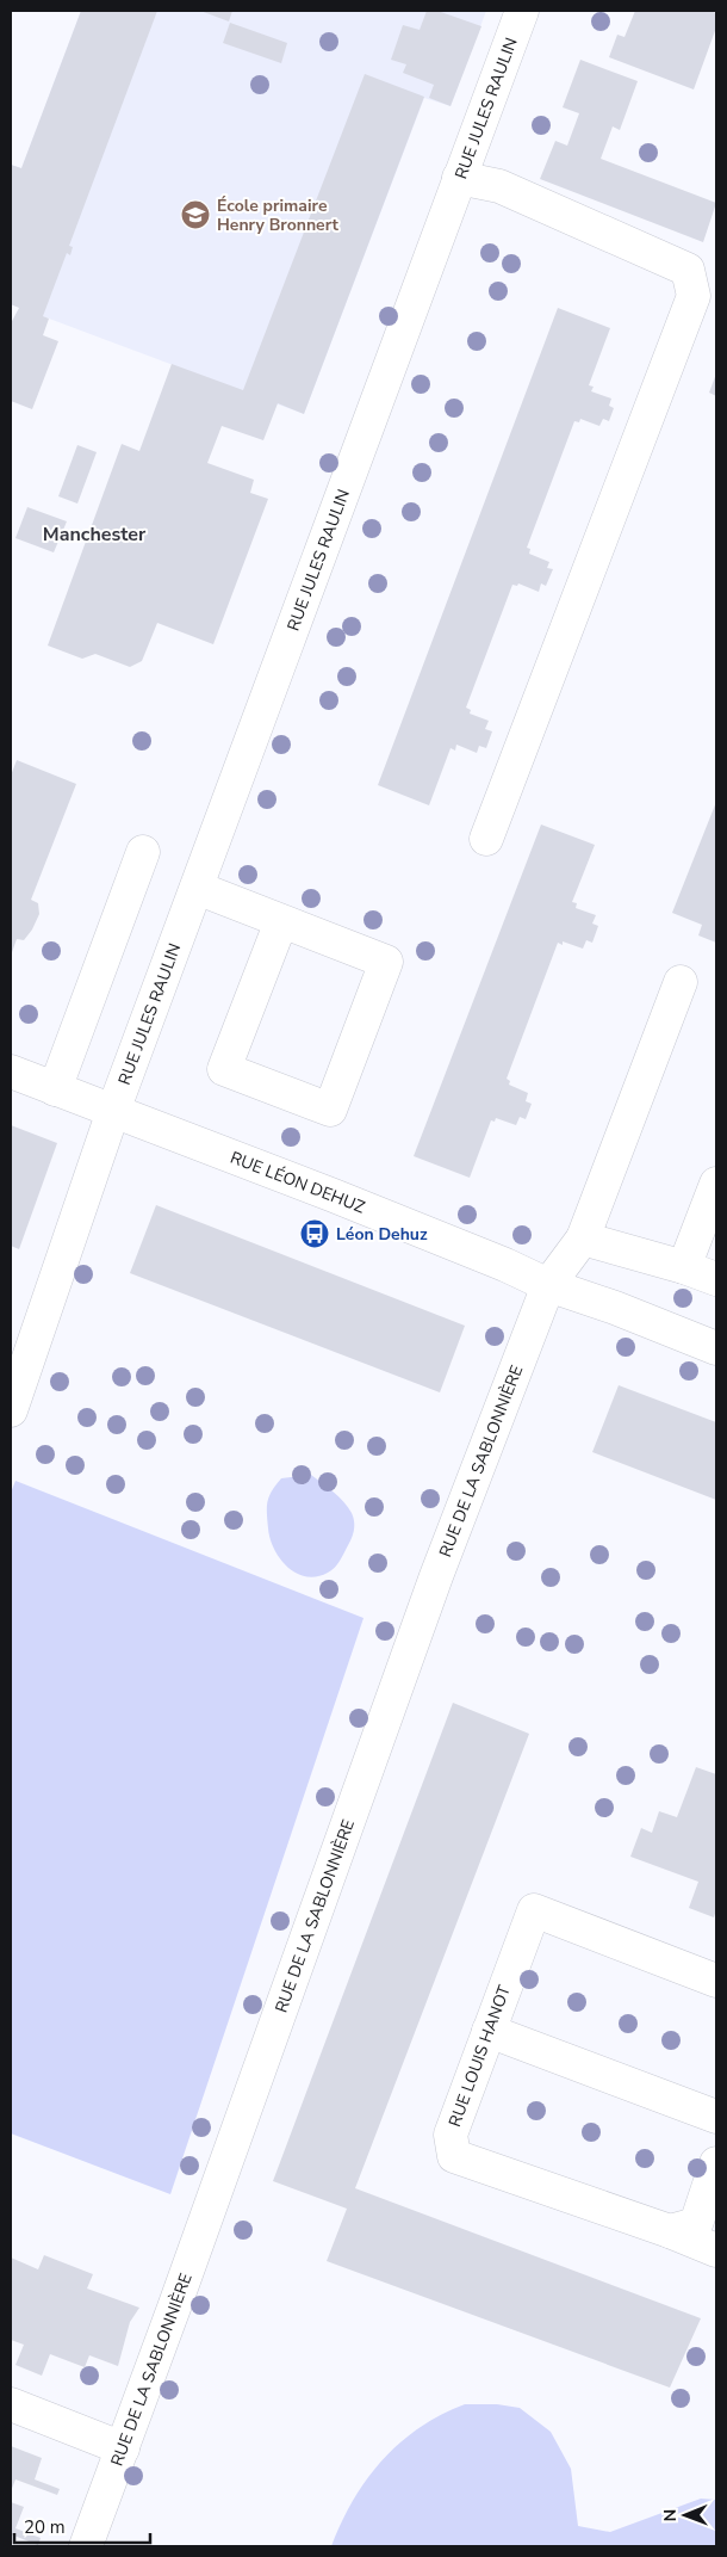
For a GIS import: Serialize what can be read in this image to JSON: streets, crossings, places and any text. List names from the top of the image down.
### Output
{
  "streets": {
    "street": [
      "RUE JULES RAULIN",
      "RUE LÉON DEHUZ",
      "RUE DE LA SABLONNIÈRE",
      "RUE LOUIS HANOT"
    ]
  },
  "crossings": [
    ["RUE JULES RAULIN", "RUE LÉON DEHUZ"],
    ["RUE LÉON DEHUZ", "RUE DE LA SABLONNIÈRE"]
  ],
  "districts": ["Manchester"],
  "places": {
    "school or university": ["École primaire Henry Bronnert"],
    "bus stop": ["Léon Dehuz"]
  },
  "scale_bar": "20 m",
  "north": "left"
}
